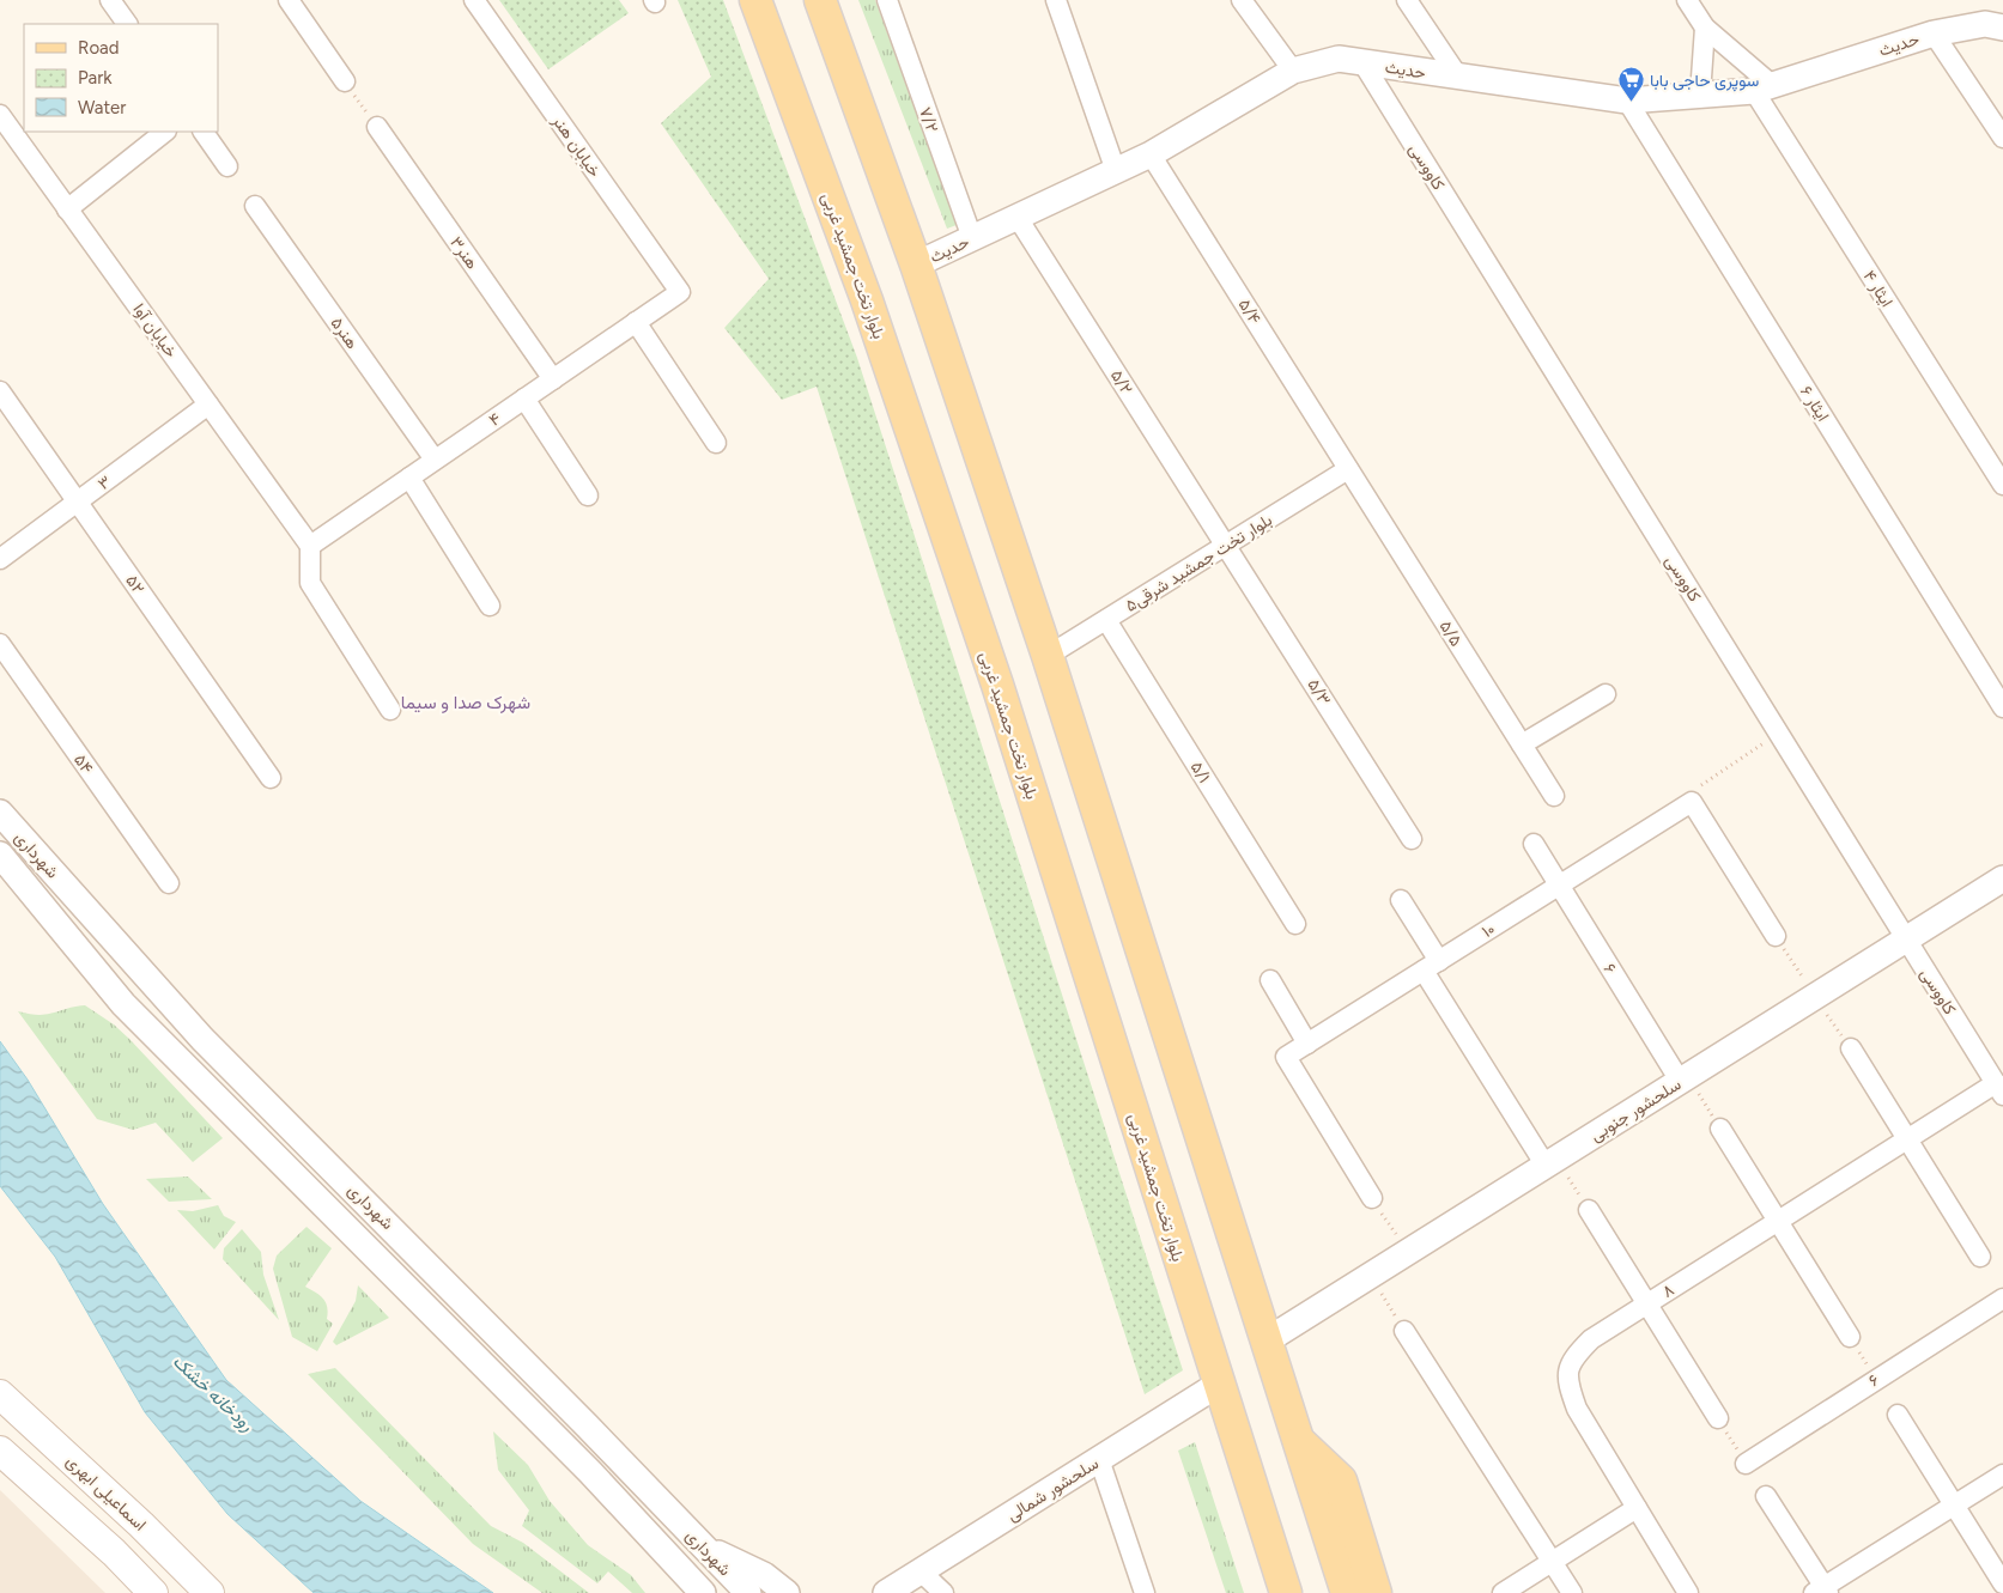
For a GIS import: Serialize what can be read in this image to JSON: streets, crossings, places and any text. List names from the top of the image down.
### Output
{
  "streets": {
    "main road": ["بلوار تخت جمشید غربی", "اسماعیلی ابهری"],
    "street": [
      "حدیث",
      "۷/۲",
      "خیابان هنر",
      "کاووسی",
      "هنر۳",
      "ایثار ۴",
      "۵/۴",
      "خیابان آوا",
      "هنر۵",
      "۵/۲",
      "ایثار ۶",
      "۴",
      "۳",
      "بلوار تخت جمشید شرقی۵",
      "۵۲",
      "۵/۵",
      "۵/۳",
      "۵۴",
      "۵/۱",
      "شهرداری",
      "۱۰",
      "۶",
      "سلحشور جنوبی",
      "۸",
      "سلحشور شمالی"
    ]
  },
  "crossings": [
    ["حدیث", "۷/۲"],
    ["حدیث", "کاووسی"],
    ["حدیث", "ایثار ۴"],
    ["حدیث", "۵/۴"],
    ["حدیث", "۵/۲"],
    ["حدیث", "ایثار ۶"],
    ["خیابان هنر", "۴"],
    ["کاووسی", "سلحشور جنوبی"],
    ["کاووسی", "۸"],
    ["هنر۳", "۴"],
    ["بلوار تخت جمشید غربی", "سلحشور شمالی"],
    ["۵/۴", "بلوار تخت جمشید شرقی۵"],
    ["۵/۴", "۵/۵"],
    ["خیابان آوا", "۴"],
    ["خیابان آوا", "۳"],
    ["هنر۵", "۴"],
    ["۵/۲", "بلوار تخت جمشید شرقی۵"],
    ["۵/۲", "۵/۳"],
    ["۳", "۵۲"],
    ["بلوار تخت جمشید شرقی۵", "۵/۵"],
    ["بلوار تخت جمشید شرقی۵", "۵/۳"],
    ["بلوار تخت جمشید شرقی۵", "۵/۱"],
    ["۱۰", "۶"],
    ["۶", "سلحشور جنوبی"]
  ],
  "districts": ["شهرک صدا و سیما"],
  "water": ["رودخانه خشک"],
  "places": {
    "supermarket": ["سوپری حاجی بابا"]
  },
  "legend": ["Road", "Park", "Water"]
}
